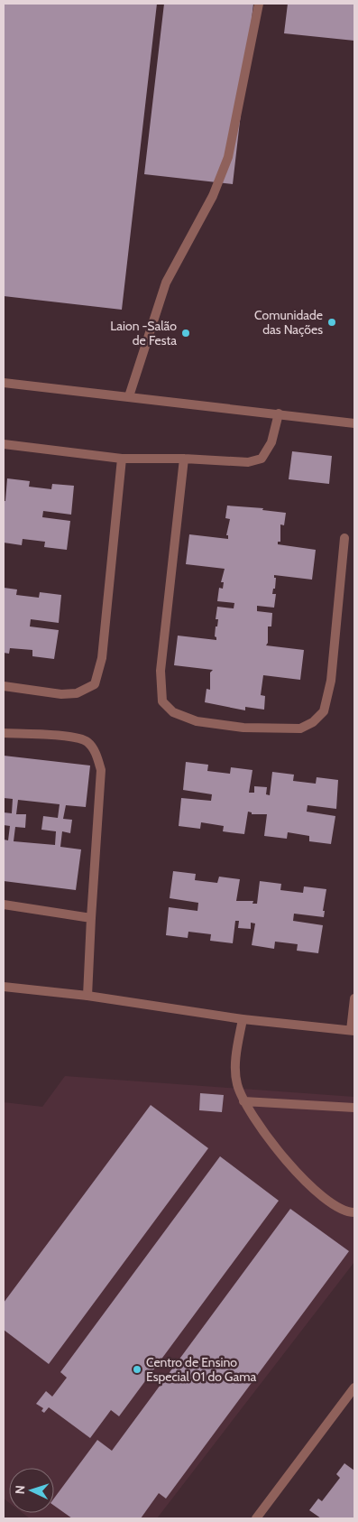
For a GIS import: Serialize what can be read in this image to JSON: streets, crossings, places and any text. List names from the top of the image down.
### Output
{
  "places": ["Comunidade das Nações", "Laion -Salão de Festa", "Centro de Ensino Especial 01 do Gama"],
  "north": "left"
}
